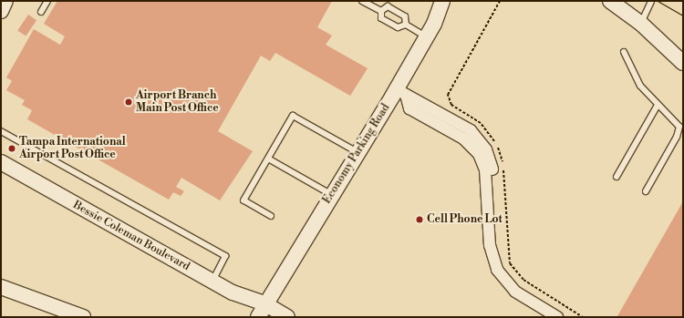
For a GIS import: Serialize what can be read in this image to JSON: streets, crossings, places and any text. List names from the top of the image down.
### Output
{
  "streets": {
    "street": ["Economy Parking Road", "Bessie Coleman Boulevard"]
  },
  "crossings": [
    ["Economy Parking Road", "Bessie Coleman Boulevard"]
  ],
  "places": ["Airport Branch Main Post Office", "Tampa International Airport Post Office", "Cell Phone Lot"]
}
